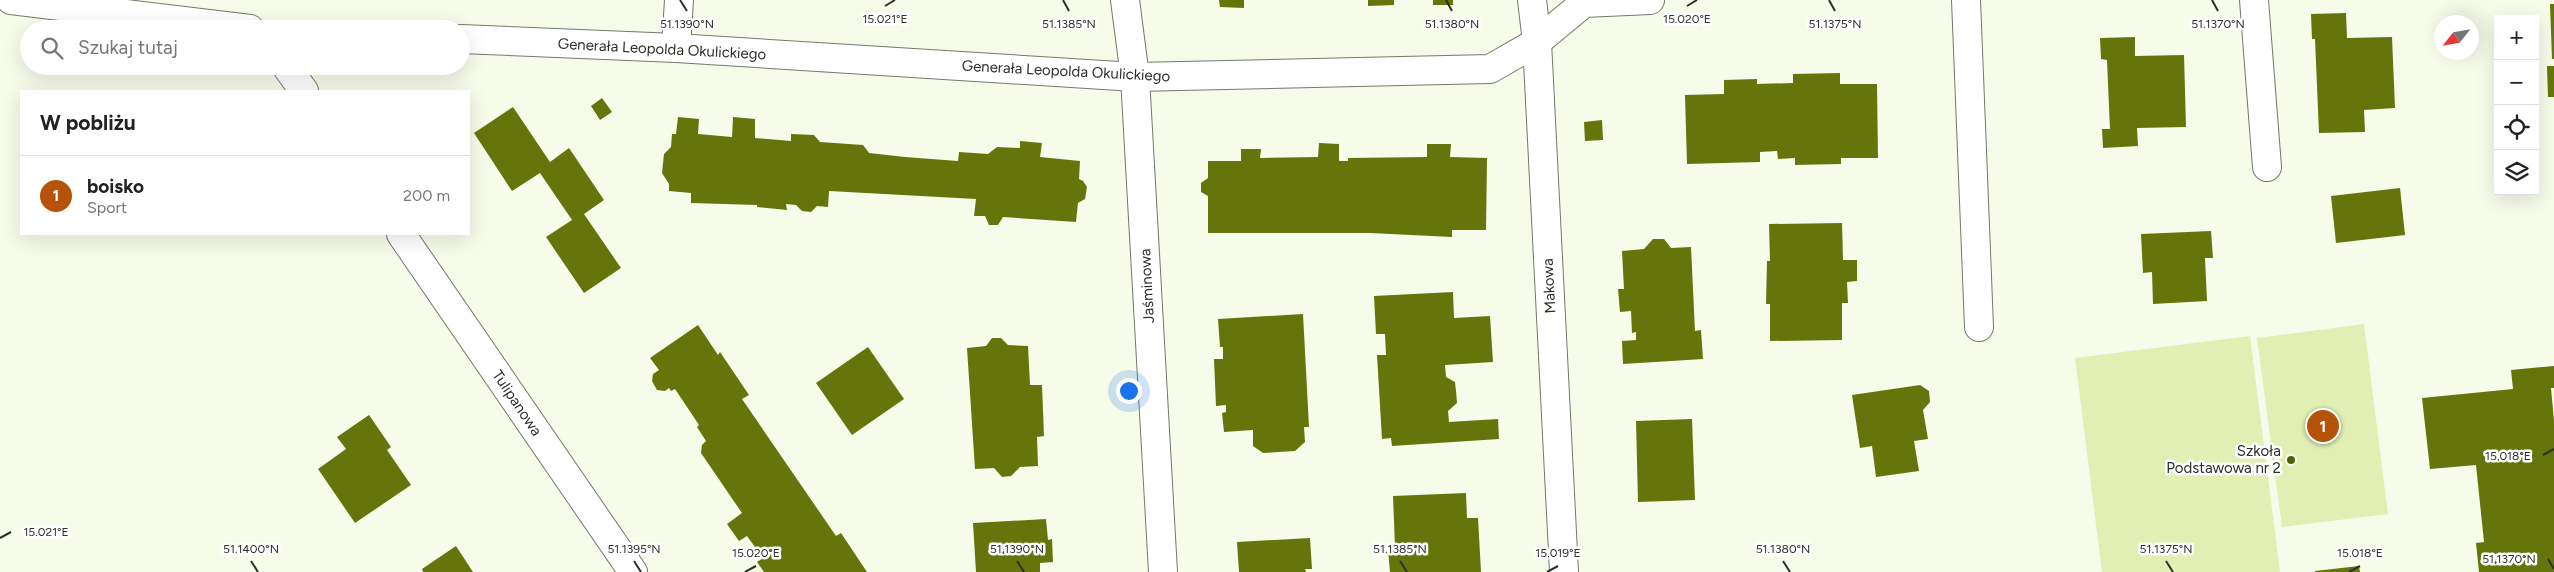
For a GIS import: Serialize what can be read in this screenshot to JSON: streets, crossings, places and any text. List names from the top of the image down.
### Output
{
  "streets": {
    "street": [
      "Generała Leopolda Okulickiego",
      "Jaśminowa",
      "Makowa",
      "Tulipanowa"
    ]
  },
  "crossings": [
    ["Generała Leopolda Okulickiego", "Jaśminowa"],
    ["Generała Leopolda Okulickiego", "Makowa"]
  ],
  "places": ["Szkoła Podstawowa nr 2"],
  "north": "bottom left",
  "page": {
    "map_buttons": ["+", "−"],
    "search": "Szukaj tutaj",
    "heading": "W pobliżu",
    "list": [
      {
        "mark": "1",
        "name": "boisko",
        "note": "Sport",
        "value": "200 m"
      }
    ],
    "pins": "1"
  },
  "coordinates": [
    "15.021°E",
    "15.020°E",
    "51.1390°N",
    "51.1385°N",
    "51.1380°N",
    "51.1375°N",
    "51.1370°N",
    "15.018°E",
    "51.1400°N",
    "51.1395°N",
    "15.019°E"
  ]
}
